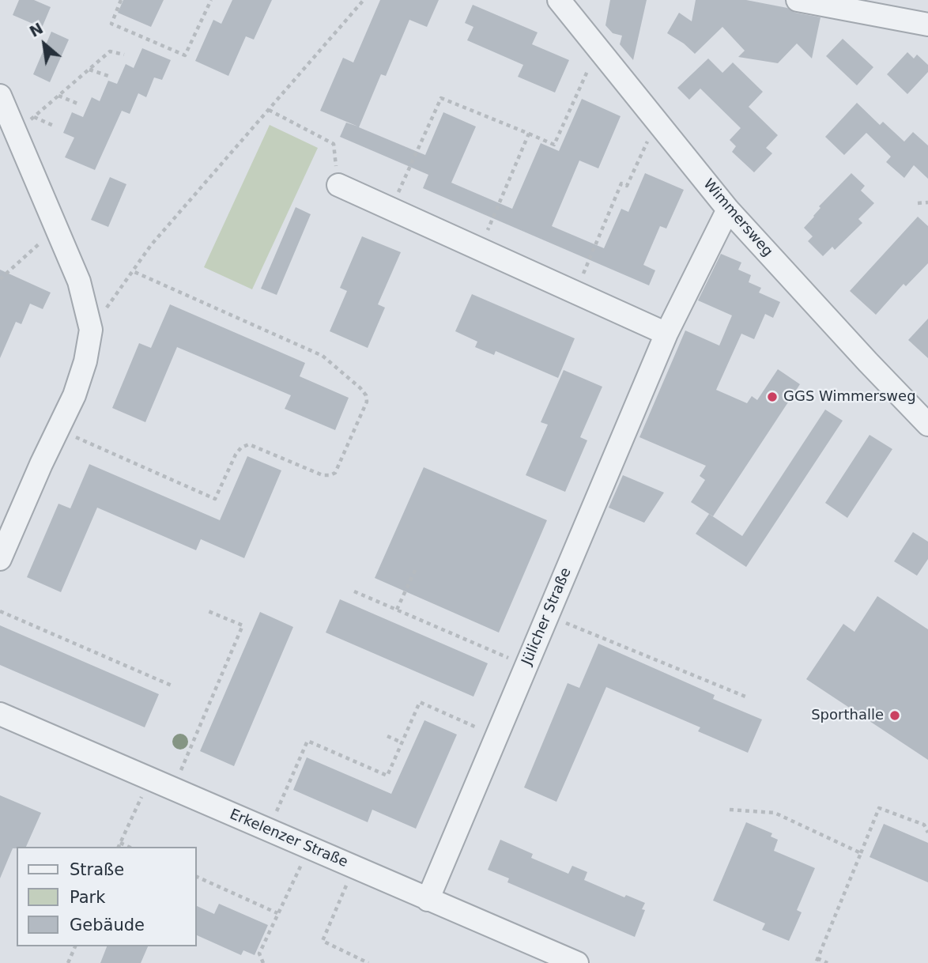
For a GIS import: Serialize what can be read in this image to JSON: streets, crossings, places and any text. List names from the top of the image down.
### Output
{
  "streets": {
    "street": ["Wimmersweg", "Jülicher Straße", "Erkelenzer Straße"]
  },
  "crossings": [
    ["Wimmersweg", "Jülicher Straße"],
    ["Jülicher Straße", "Erkelenzer Straße"]
  ],
  "places": ["GGS Wimmersweg", "Sporthalle"],
  "legend": ["Straße", "Park", "Gebäude"],
  "north": "top left"
}
